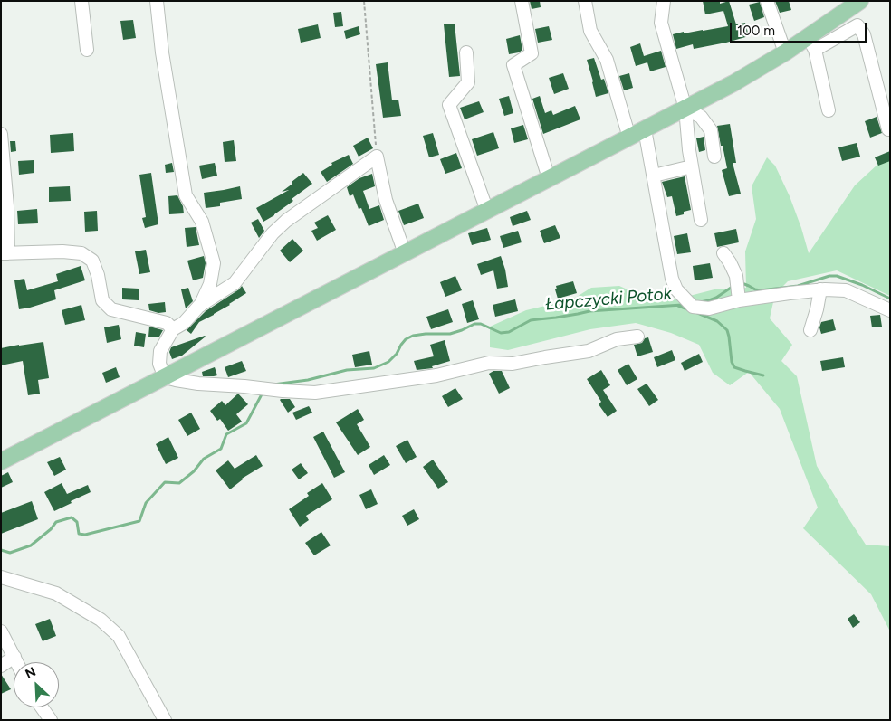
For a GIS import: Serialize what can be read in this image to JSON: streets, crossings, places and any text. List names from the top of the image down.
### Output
{
  "water": ["Łapczycki Potok"],
  "scale_bar": "100 m",
  "north": "top left"
}
